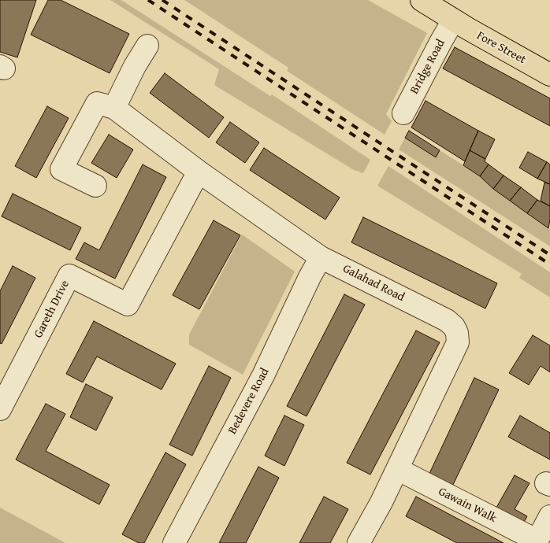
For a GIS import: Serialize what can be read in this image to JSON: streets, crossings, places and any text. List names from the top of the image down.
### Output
{
  "streets": {
    "main road": ["Fore Street"],
    "street": [
      "Bridge Road",
      "Galahad Road",
      "Gareth Drive",
      "Bedevere Road",
      "Gawain Walk"
    ]
  },
  "crossings": [
    ["Fore Street", "Bridge Road"],
    ["Galahad Road", "Gareth Drive"],
    ["Galahad Road", "Bedevere Road"],
    ["Galahad Road", "Gawain Walk"]
  ]
}
